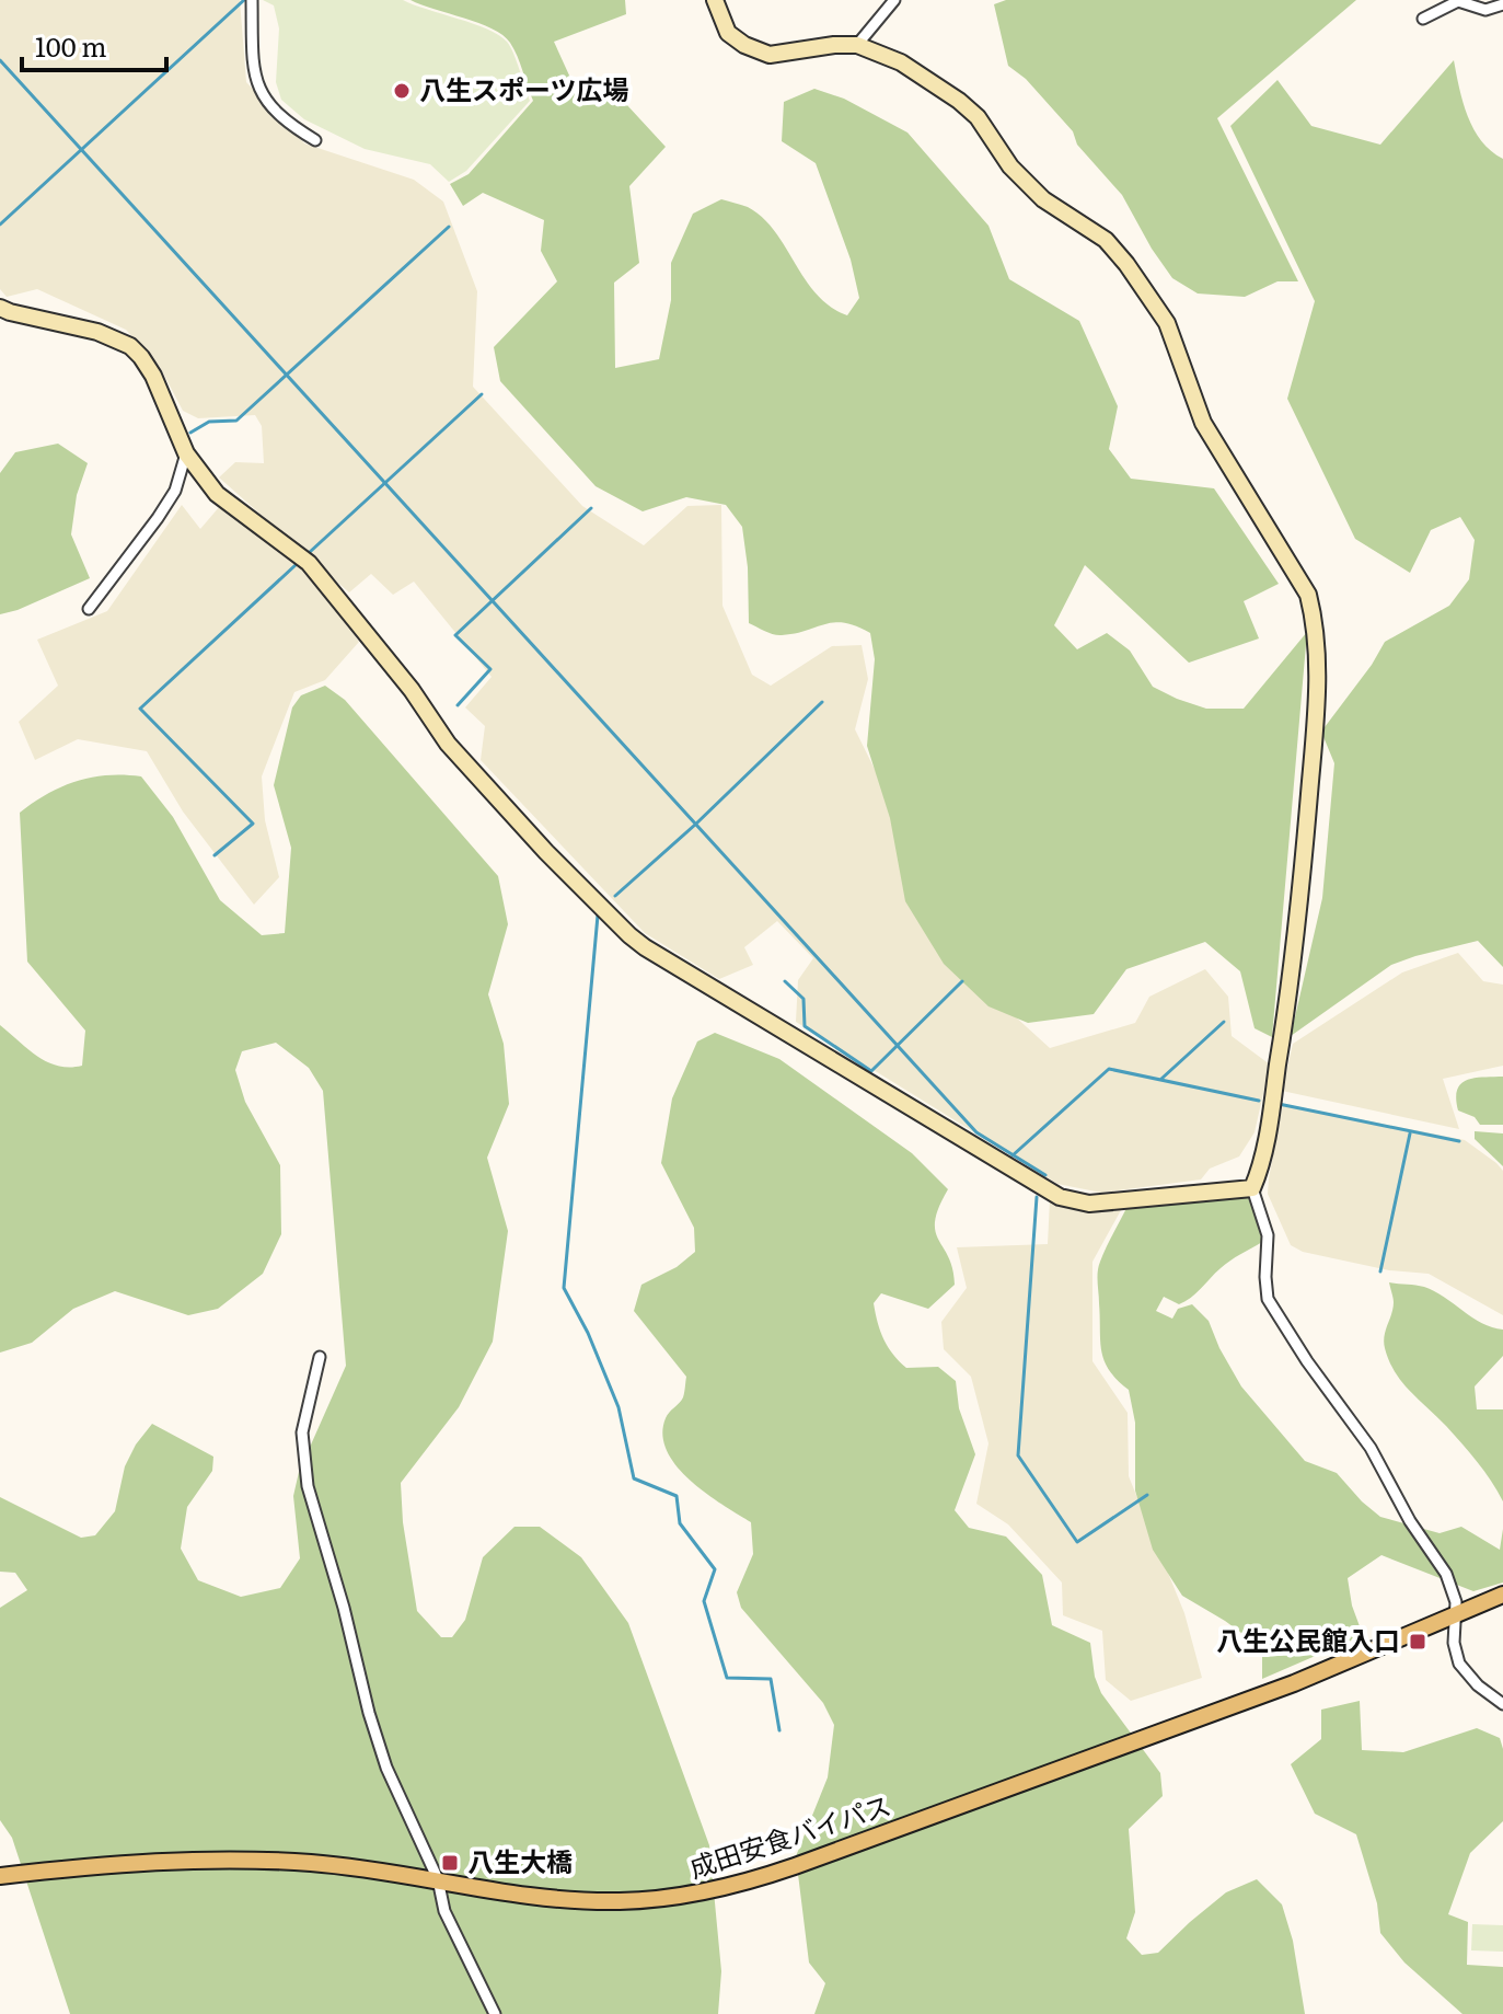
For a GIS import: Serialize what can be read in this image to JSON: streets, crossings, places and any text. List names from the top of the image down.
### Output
{
  "streets": {
    "main road": ["成田安食バイパス"]
  },
  "places": {
    "other": ["八生スポーツ広場"],
    "transit": ["八生公民館入口", "八生大橋"]
  },
  "scale_bar": "100 m"
}
